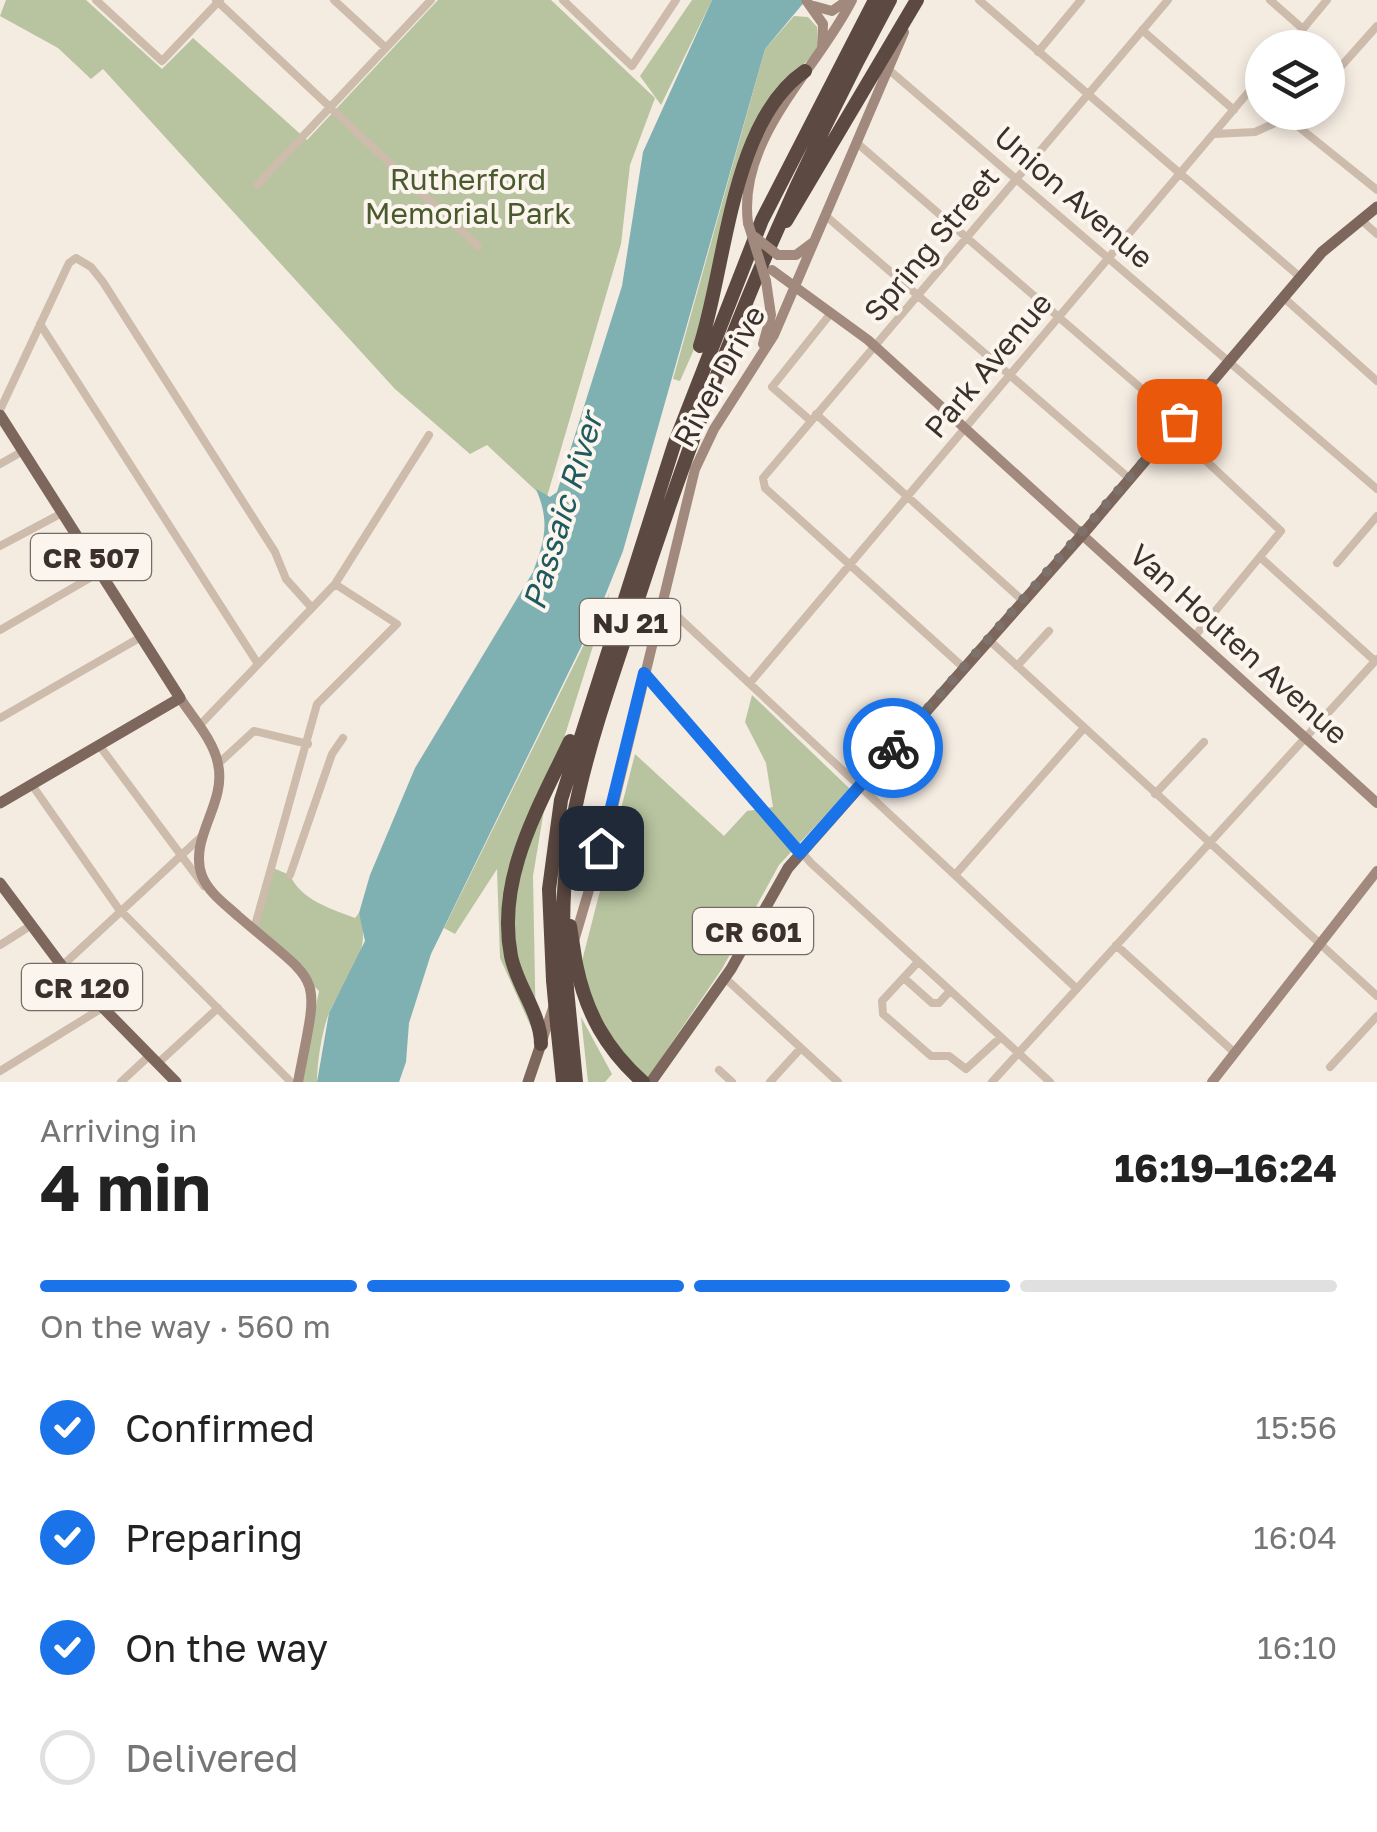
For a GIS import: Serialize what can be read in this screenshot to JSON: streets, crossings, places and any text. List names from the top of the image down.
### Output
{
  "streets": {
    "highway": ["NJ 21"],
    "main road": [
      "River Drive",
      "CR 507",
      "Van Houten Avenue",
      "CR 601",
      "CR 120"
    ],
    "street": ["Union Avenue", "Spring Street", "Park Avenue"]
  },
  "crossings": [
    ["Union Avenue", "Spring Street"],
    ["Union Avenue", "Park Avenue"],
    ["Union Avenue", "River Drive"],
    ["Union Avenue", "CR 601"],
    ["Spring Street", "Park Avenue"],
    ["Spring Street", "Van Houten Avenue"],
    ["Park Avenue", "Van Houten Avenue"],
    ["River Drive", "Van Houten Avenue"],
    ["Van Houten Avenue", "CR 601"]
  ],
  "water": ["Passaic River"],
  "parks": ["Rutherford Memorial Park"],
  "page": {
    "heading": ["4 min", "Arriving in", "16:19–16:24"],
    "bar": "On the way · 560 m",
    "list": [
      ["Confirmed", "15:56"],
      ["Preparing", "16:04"],
      ["On the way", "16:10"],
      "Delivered"
    ]
  }
}
